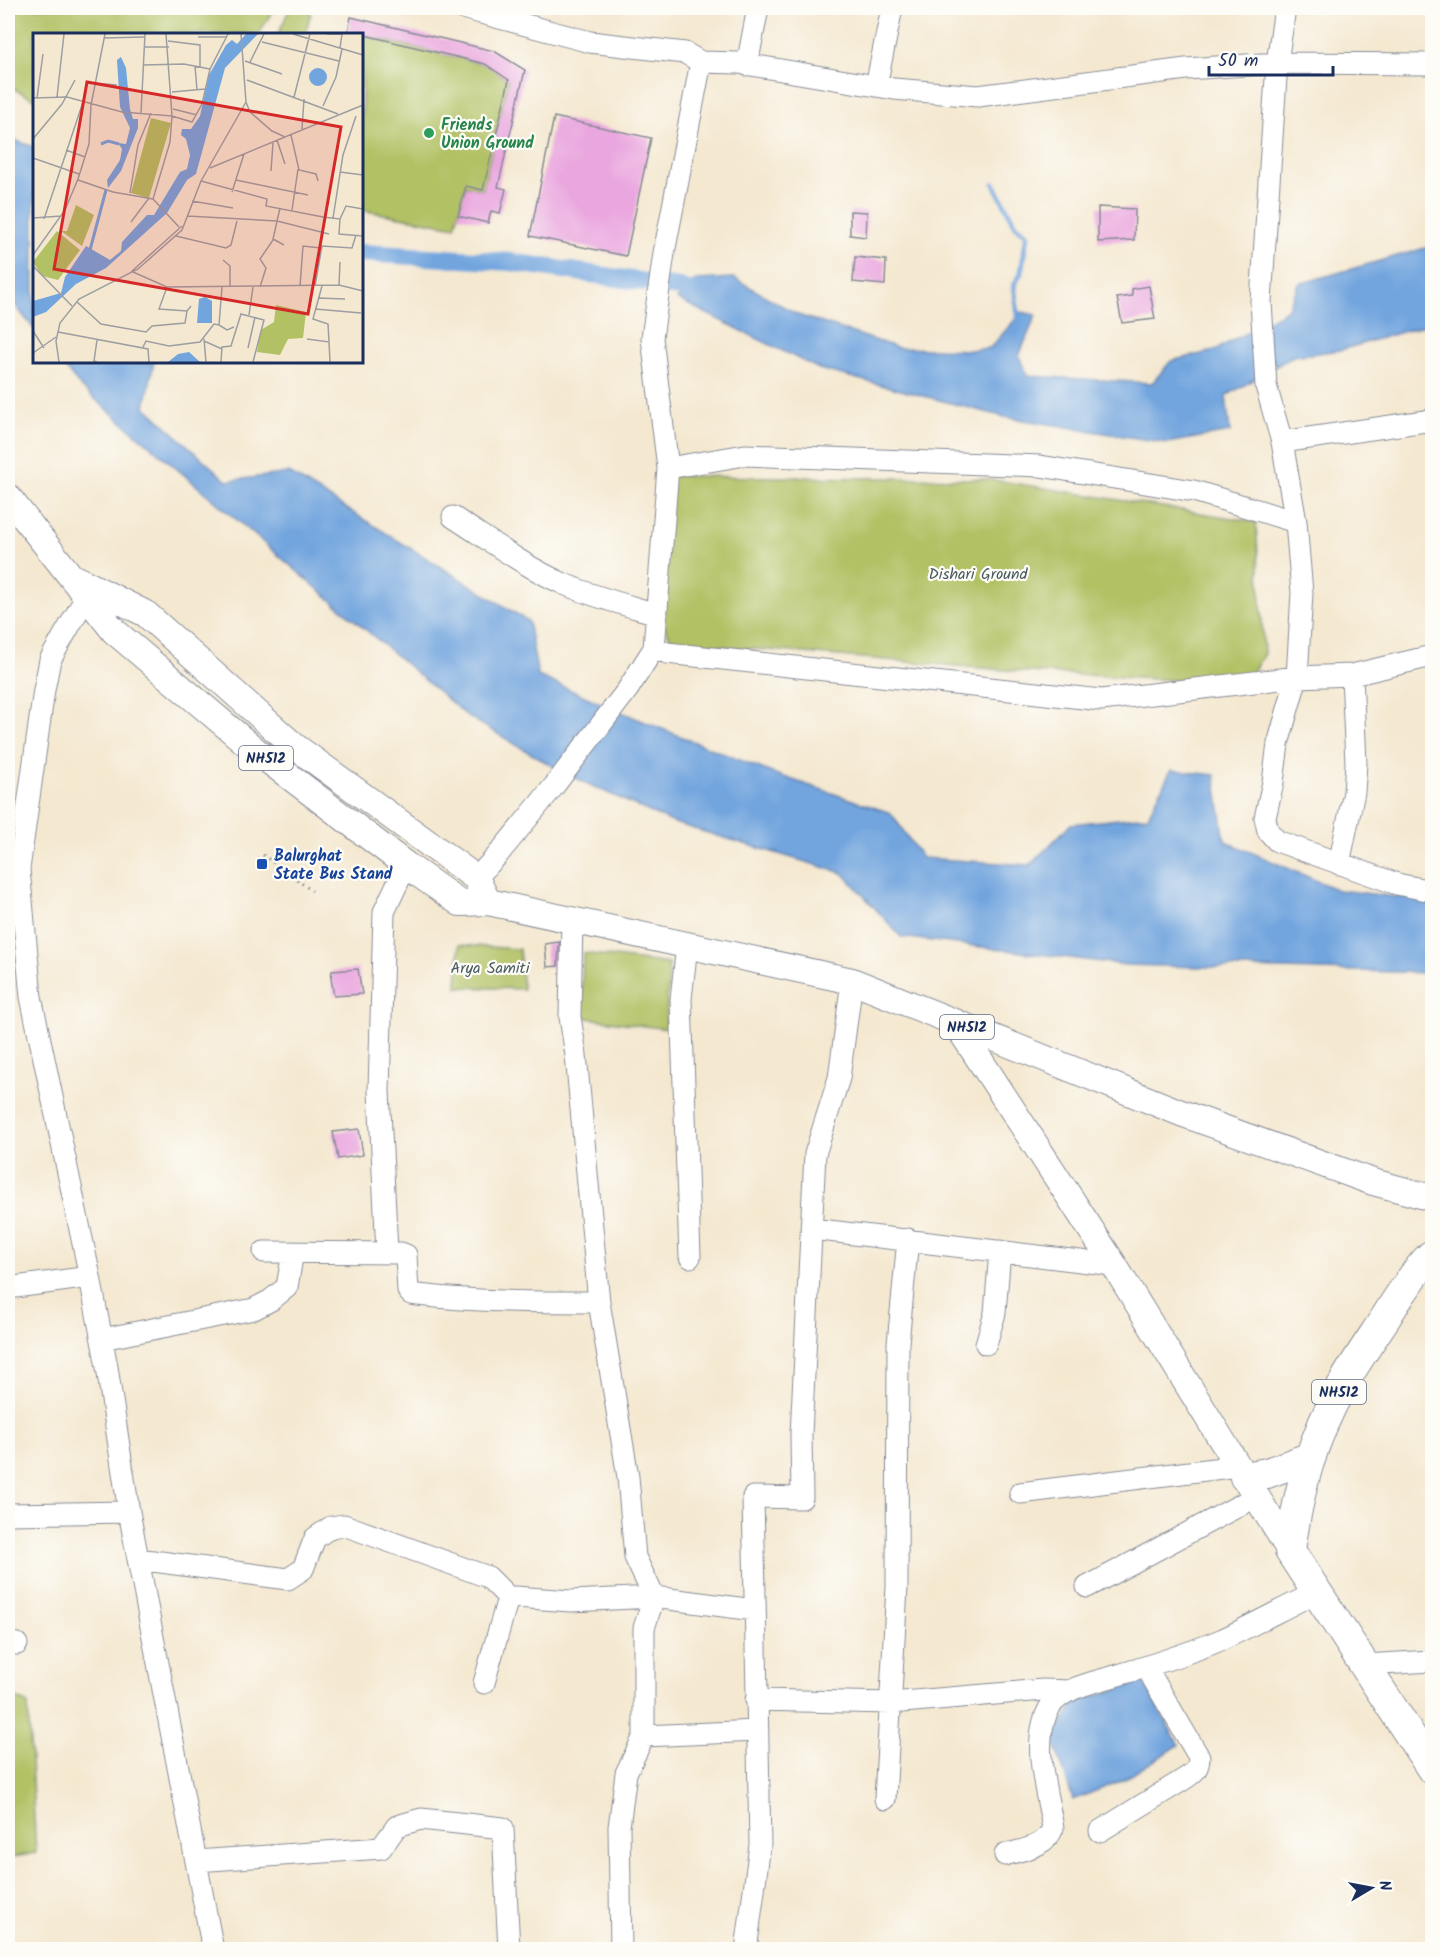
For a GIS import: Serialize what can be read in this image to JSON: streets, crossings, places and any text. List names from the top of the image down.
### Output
{
  "streets": {
    "highway": ["NH512"]
  },
  "parks": ["Dishari Ground", "Arya Samiti"],
  "places": {
    "other": ["Friends Union Ground"],
    "transit": ["Balurghat State Bus Stand"]
  },
  "scale_bar": "50 m",
  "north": "right"
}
